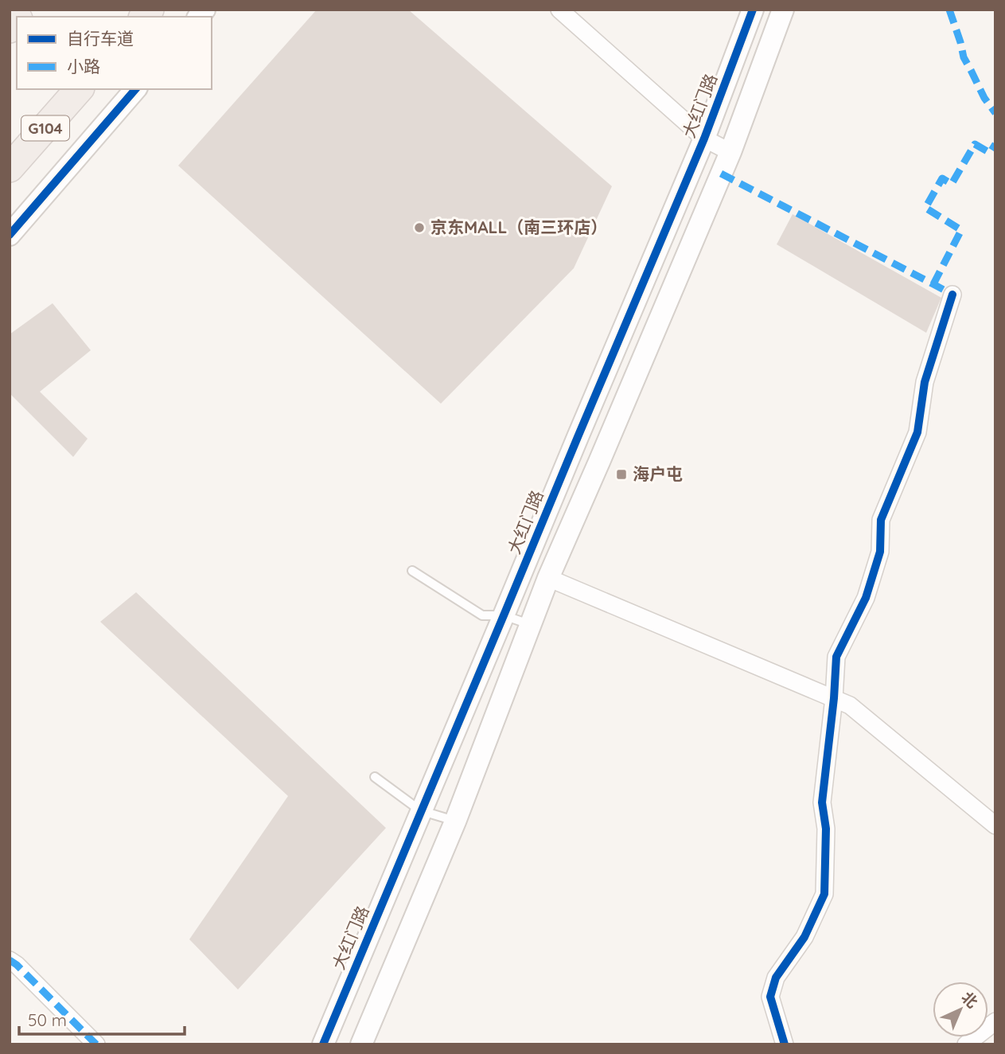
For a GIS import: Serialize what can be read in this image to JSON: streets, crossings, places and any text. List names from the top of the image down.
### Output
{
  "streets": {
    "highway": ["G104"],
    "street": ["大红门路"]
  },
  "places": {
    "other": ["京东MALL（南三环店）"],
    "transit": ["海户屯"]
  },
  "legend": ["自行车道", "小路"],
  "scale_bar": "50 m",
  "north": "top right"
}
